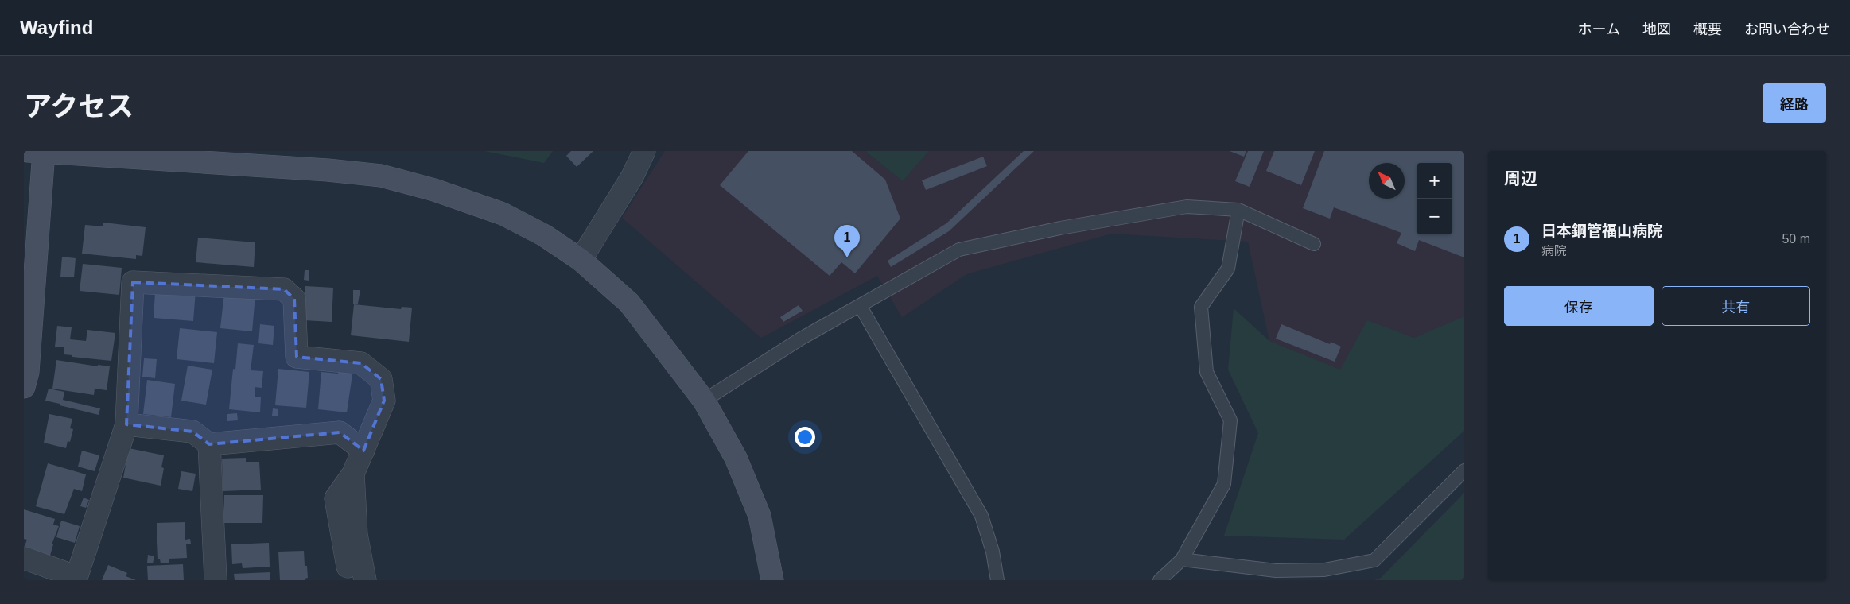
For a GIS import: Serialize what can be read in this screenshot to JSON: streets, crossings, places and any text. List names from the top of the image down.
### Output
{
  "north": "top left",
  "page": {
    "header": "Wayfind",
    "nav": [
      "ホーム",
      "地図",
      "概要",
      "お問い合わせ"
    ],
    "title": "アクセス",
    "buttons": [
      "経路",
      ["保存", "共有"]
    ],
    "heading": "周辺",
    "map_buttons": ["+", "−"],
    "list": [
      {
        "mark": "1",
        "name": "日本鋼管福山病院",
        "note": "病院",
        "value": "50 m"
      }
    ],
    "pins": "1"
  }
}
